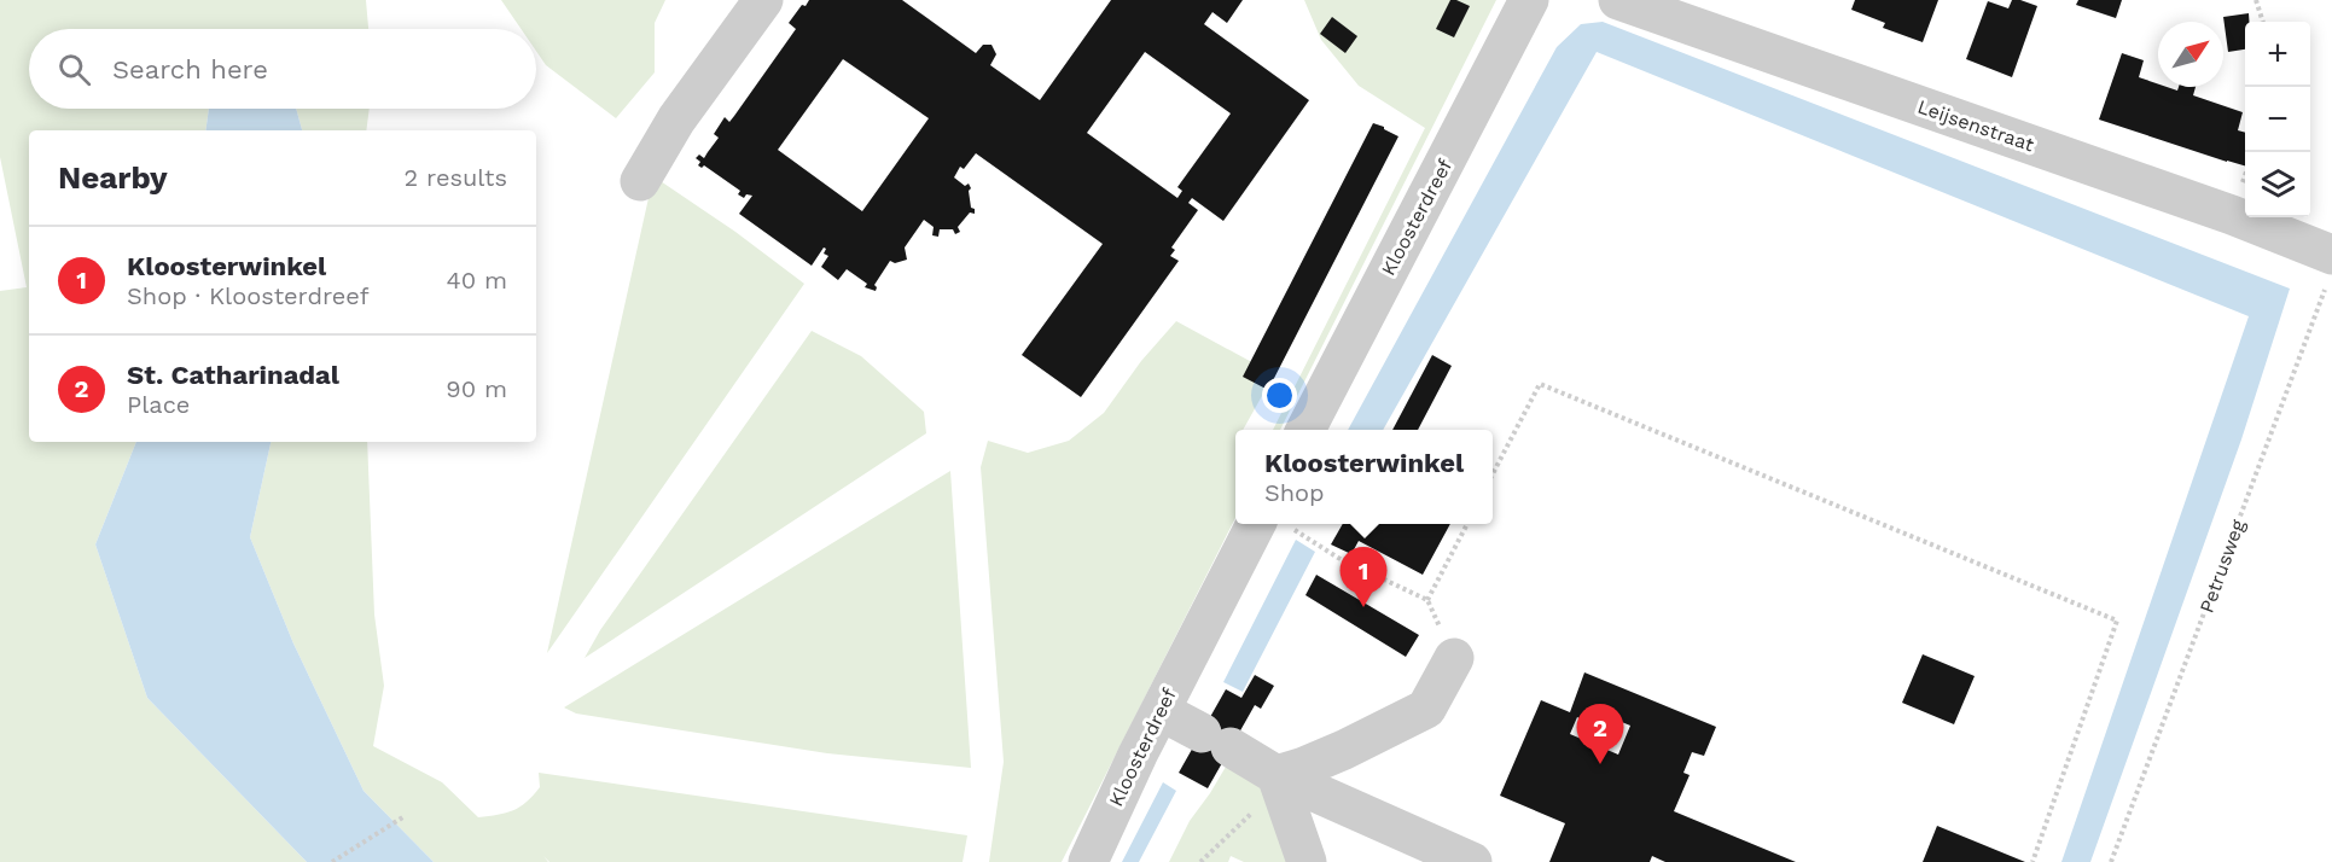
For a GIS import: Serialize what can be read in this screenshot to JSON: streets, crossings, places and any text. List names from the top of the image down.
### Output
{
  "streets": {
    "street": ["Leijsenstraat", "Kloosterdreef"],
    "path": ["Petrusweg"]
  },
  "crossings": [
    ["Leijsenstraat", "Petrusweg"]
  ],
  "north": "top right",
  "page": {
    "map_buttons": ["+", "−"],
    "search": "Search here",
    "heading": ["Nearby", "2 results"],
    "list": [
      {
        "mark": "1",
        "name": "Kloosterwinkel",
        "note": "Shop · Kloosterdreef",
        "value": "40 m"
      },
      {
        "mark": "2",
        "name": "St. Catharinadal",
        "note": "Place",
        "value": "90 m"
      }
    ],
    "popup": ["Kloosterwinkel", "Shop"],
    "pins": ["1", "2"]
  }
}
